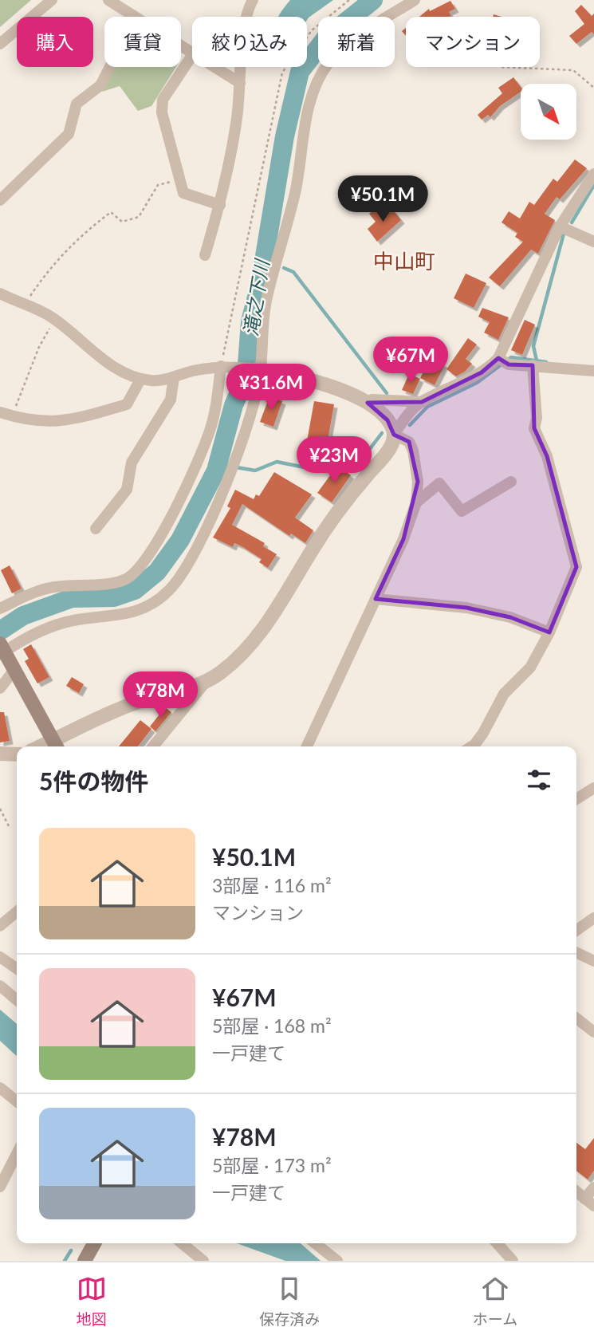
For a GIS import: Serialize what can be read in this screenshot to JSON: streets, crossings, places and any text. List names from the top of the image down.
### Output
{
  "districts": ["中山町"],
  "water": ["滝之下川"],
  "north": "bottom right",
  "page": {
    "chip": [
      "購入",
      "賃貸",
      "絞り込み",
      "新着",
      "マンション"
    ],
    "price": [
      "¥50.1M",
      "¥67M",
      "¥31.6M",
      "¥23M",
      "¥78M"
    ],
    "heading": "5件の物件",
    "list": [
      {
        "name": "¥50.1M",
        "note": "3部屋 · 116 m² · マンション"
      },
      {
        "name": "¥67M",
        "note": "5部屋 · 168 m² · 一戸建て"
      },
      {
        "name": "¥78M",
        "note": "5部屋 · 173 m² · 一戸建て"
      }
    ],
    "tabs": ["地図", "保存済み", "ホーム"]
  }
}
